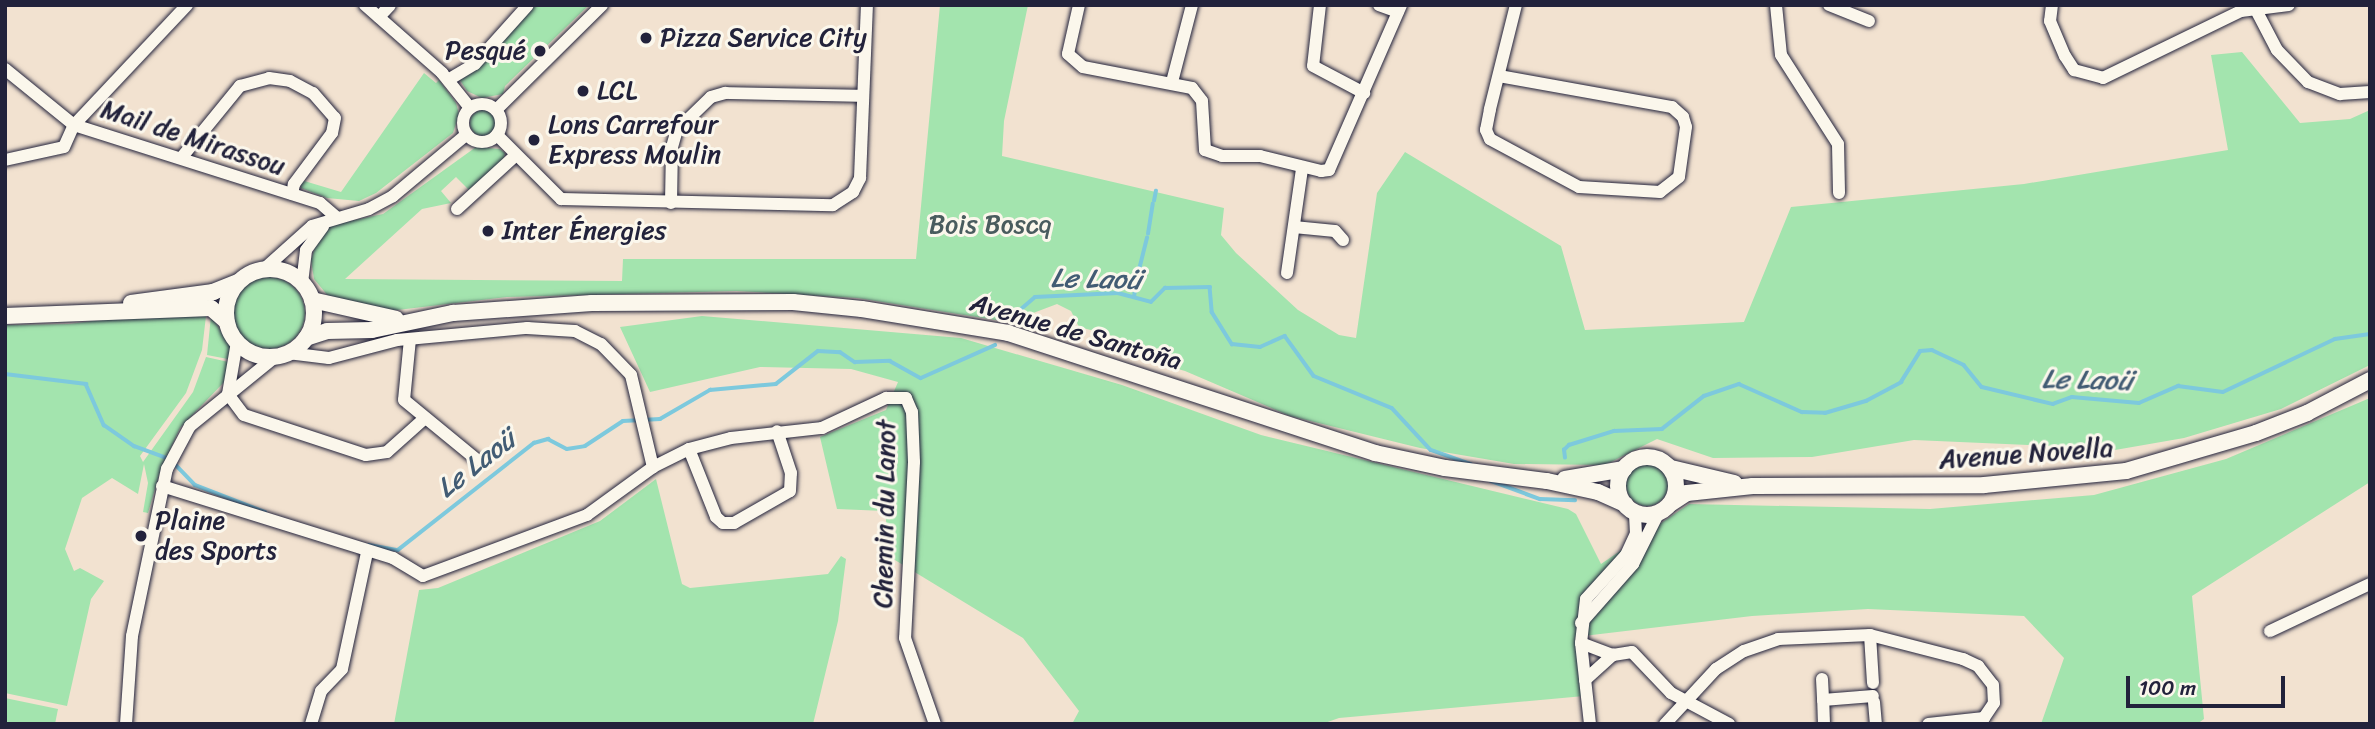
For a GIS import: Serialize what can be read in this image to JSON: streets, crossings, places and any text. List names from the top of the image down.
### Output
{
  "streets": {
    "main road": ["Avenue de Santoña", "Avenue Novella"],
    "street": ["Mail de Mirassou", "Chemin du Lanot"]
  },
  "crossings": [
    ["Avenue de Santoña", "Avenue Novella"]
  ],
  "water": ["Le Laoü"],
  "parks": ["Bois Boscq"],
  "places": [
    "Pizza Service City",
    "Pesqué",
    "LCL",
    "Lons Carrefour Express Moulin",
    "Inter Énergies",
    "Plaine des Sports"
  ],
  "scale_bar": "100 m"
}
